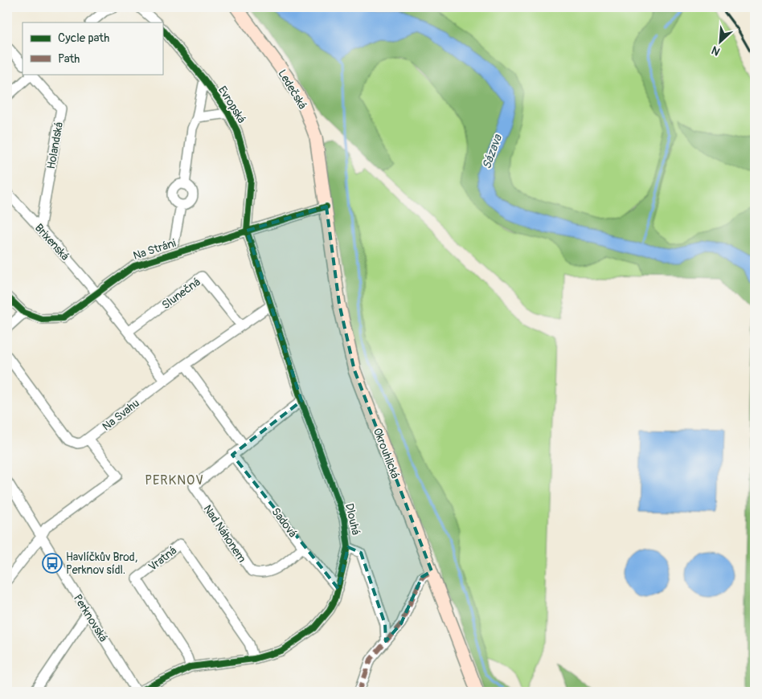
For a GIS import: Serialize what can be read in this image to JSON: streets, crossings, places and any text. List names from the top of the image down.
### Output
{
  "streets": {
    "main road": ["Ledečská", "Okrouhlická"],
    "street": [
      "Evropská",
      "Holandská",
      "Brixenská",
      "Na Stráni",
      "Slunečná",
      "Na Svahu",
      "Dlouhá",
      "Sadová",
      "Nad Náhonem",
      "Vratná",
      "Perknovská"
    ]
  },
  "crossings": [
    ["Ledečská", "Na Stráni"],
    ["Ledečská", "Okrouhlická"],
    ["Evropská", "Na Stráni"],
    ["Evropská", "Dlouhá"],
    ["Holandská", "Brixenská"],
    ["Brixenská", "Na Stráni"],
    ["Brixenská", "Slunečná"],
    ["Brixenská", "Na Svahu"],
    ["Na Stráni", "Okrouhlická"],
    ["Na Stráni", "Dlouhá"],
    ["Slunečná", "Na Svahu"],
    ["Na Svahu", "Dlouhá"],
    ["Dlouhá", "Sadová"],
    ["Dlouhá", "Vratná"],
    ["Dlouhá", "Perknovská"],
    ["Sadová", "Nad Náhonem"]
  ],
  "districts": ["PERKNOV"],
  "water": ["Sázava"],
  "places": {
    "bus stop": ["Havlíčkův Brod, Perknov sídl."]
  },
  "legend": ["Cycle path", "Path"],
  "north": "bottom left"
}
